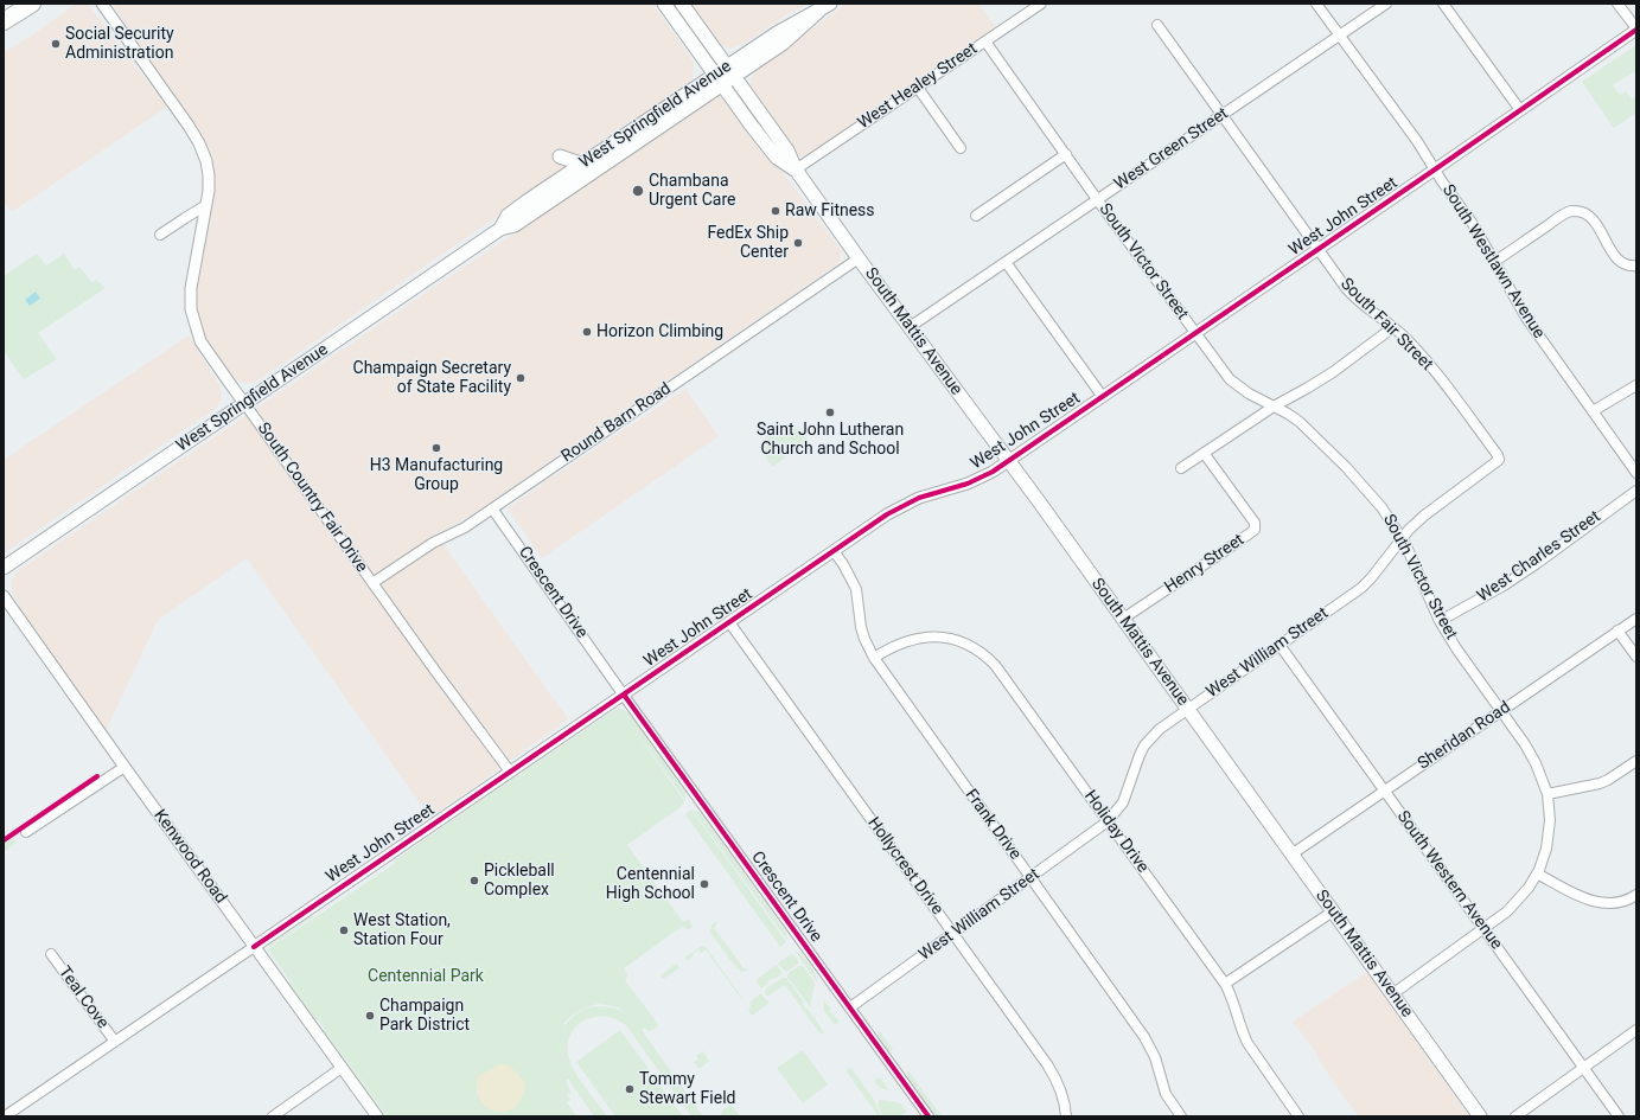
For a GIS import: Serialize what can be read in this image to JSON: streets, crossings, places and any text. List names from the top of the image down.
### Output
{
  "streets": {
    "main road": ["West Springfield Avenue", "South Mattis Avenue"],
    "street": [
      "West Healey Street",
      "West Green Street",
      "West John Street",
      "South Victor Street",
      "South Westlawn Avenue",
      "South Fair Street",
      "Round Barn Road",
      "South Country Fair Drive",
      "West Charles Street",
      "Henry Street",
      "Crescent Drive",
      "West William Street",
      "Sheridan Road",
      "Frank Drive",
      "Holiday Drive",
      "Kenwood Road",
      "Hollycrest Drive",
      "South Western Avenue",
      "Teal Cove"
    ]
  },
  "crossings": [
    ["West Healey Street", "South Victor Street"],
    ["West Healey Street", "South Mattis Avenue"],
    ["West Springfield Avenue", "South Mattis Avenue"],
    ["West Springfield Avenue", "South Country Fair Drive"],
    ["West Green Street", "South Victor Street"],
    ["West Green Street", "South Westlawn Avenue"],
    ["West Green Street", "South Fair Street"],
    ["West Green Street", "South Mattis Avenue"],
    ["West John Street", "South Victor Street"],
    ["West John Street", "South Westlawn Avenue"],
    ["West John Street", "South Fair Street"],
    ["West John Street", "South Mattis Avenue"],
    ["West John Street", "South Country Fair Drive"],
    ["West John Street", "Crescent Drive"],
    ["West John Street", "Frank Drive"],
    ["West John Street", "Kenwood Road"],
    ["West John Street", "Hollycrest Drive"],
    ["West John Street", "Teal Cove"],
    ["South Victor Street", "South Mattis Avenue"],
    ["South Victor Street", "West Charles Street"],
    ["South Victor Street", "West William Street"],
    ["South Victor Street", "Sheridan Road"],
    ["South Victor Street", "South Western Avenue"],
    ["South Fair Street", "West William Street"],
    ["South Mattis Avenue", "Round Barn Road"],
    ["South Mattis Avenue", "Henry Street"],
    ["South Mattis Avenue", "West William Street"],
    ["South Mattis Avenue", "Sheridan Road"],
    ["Round Barn Road", "South Country Fair Drive"],
    ["Round Barn Road", "Crescent Drive"],
    ["Crescent Drive", "West William Street"],
    ["West William Street", "Frank Drive"],
    ["West William Street", "Holiday Drive"],
    ["West William Street", "Hollycrest Drive"],
    ["West William Street", "South Western Avenue"],
    ["Sheridan Road", "South Western Avenue"],
    ["Frank Drive", "Holiday Drive"]
  ],
  "parks": ["Centennial Park"],
  "places": [
    "Social Security Administration",
    "Chambana Urgent Care",
    "Raw Fitness",
    "FedEx Ship Center",
    "Horizon Climbing",
    "Champaign Secretary of State Facility",
    "Saint John Lutheran Church and School",
    "H3 Manufacturing Group",
    "Pickleball Complex",
    "Centennial High School",
    "West Station, Station Four",
    "Champaign Park District",
    "Tommy Stewart Field"
  ]
}
